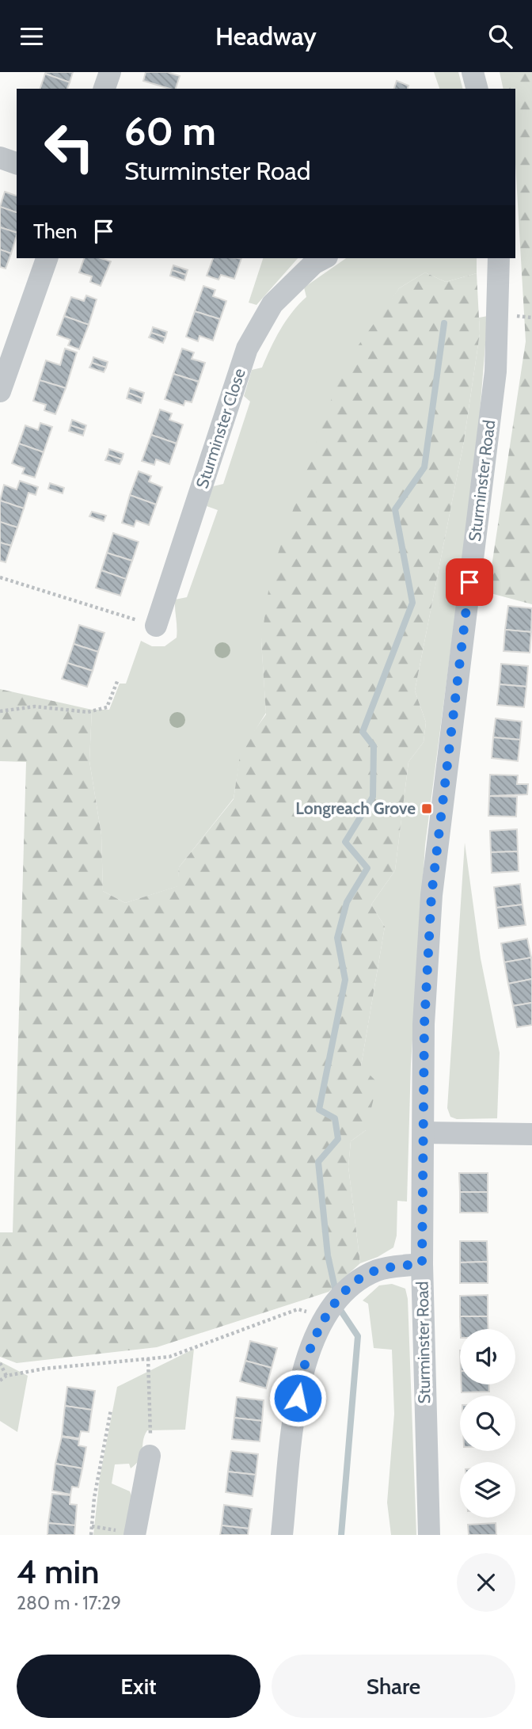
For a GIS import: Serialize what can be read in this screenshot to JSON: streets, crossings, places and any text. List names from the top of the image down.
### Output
{
  "streets": {
    "street": ["Sturminster Close", "Sturminster Road"]
  },
  "places": {
    "transit": ["Longreach Grove"]
  },
  "page": {
    "header": "Headway",
    "turn": ["60 m", "Sturminster Road"],
    "then": "Then",
    "heading": ["4 min", "280 m · 17:29"],
    "buttons": ["Exit", "Share"]
  }
}
